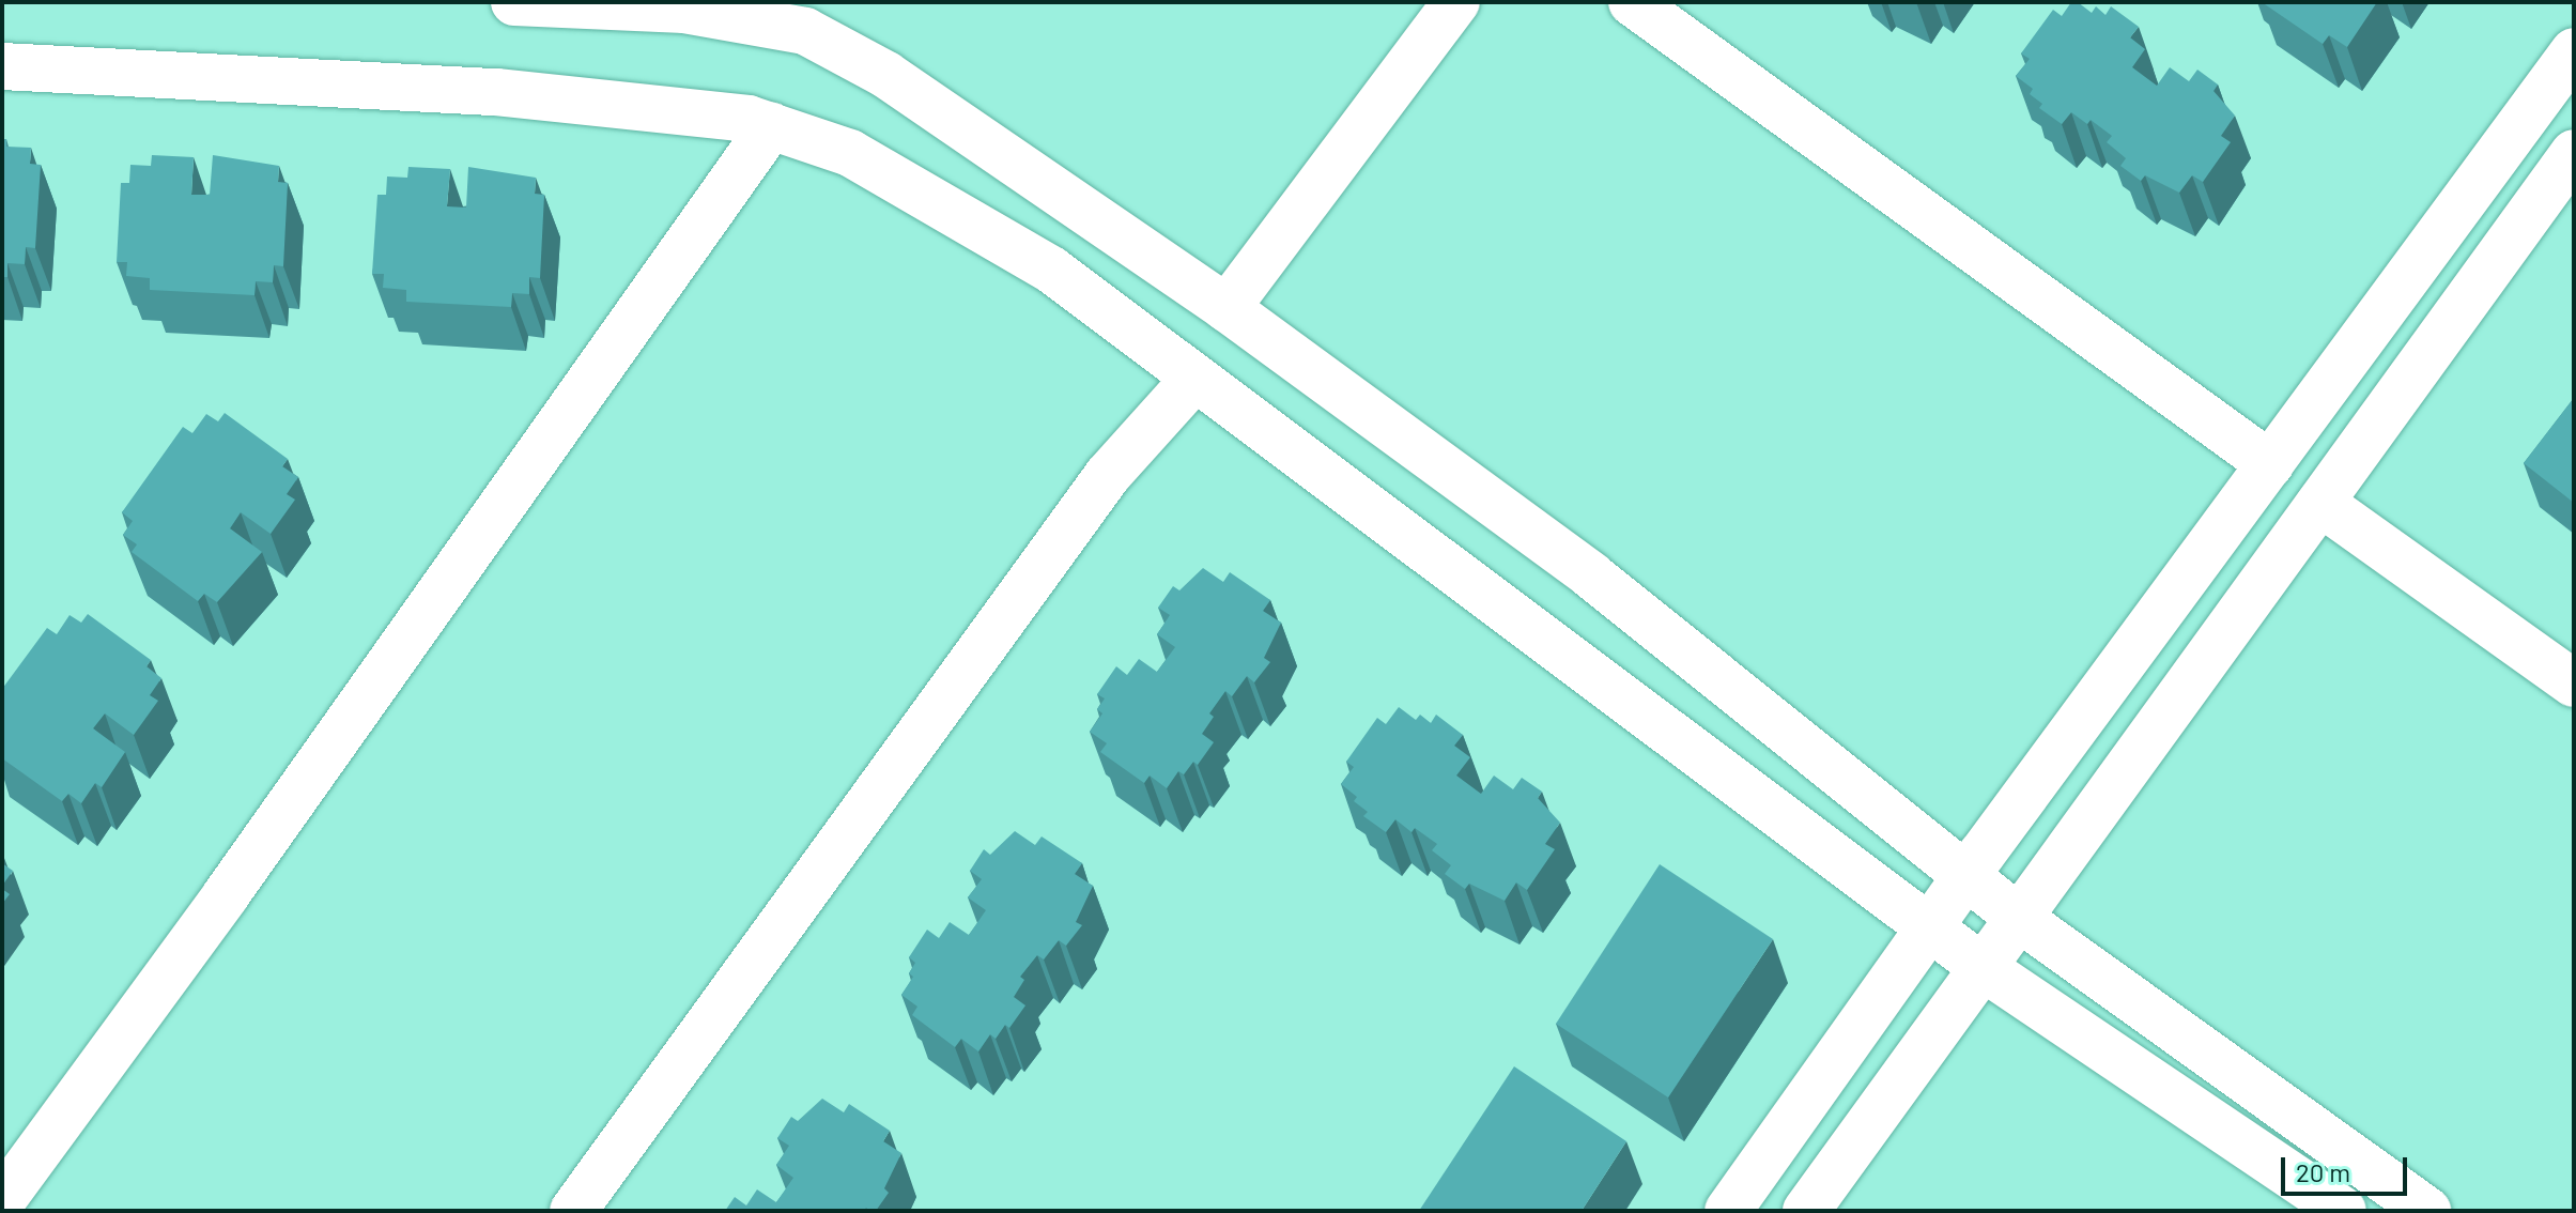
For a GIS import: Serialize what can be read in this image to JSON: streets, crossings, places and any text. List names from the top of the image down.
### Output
{
  "scale_bar": "20 m"
}
